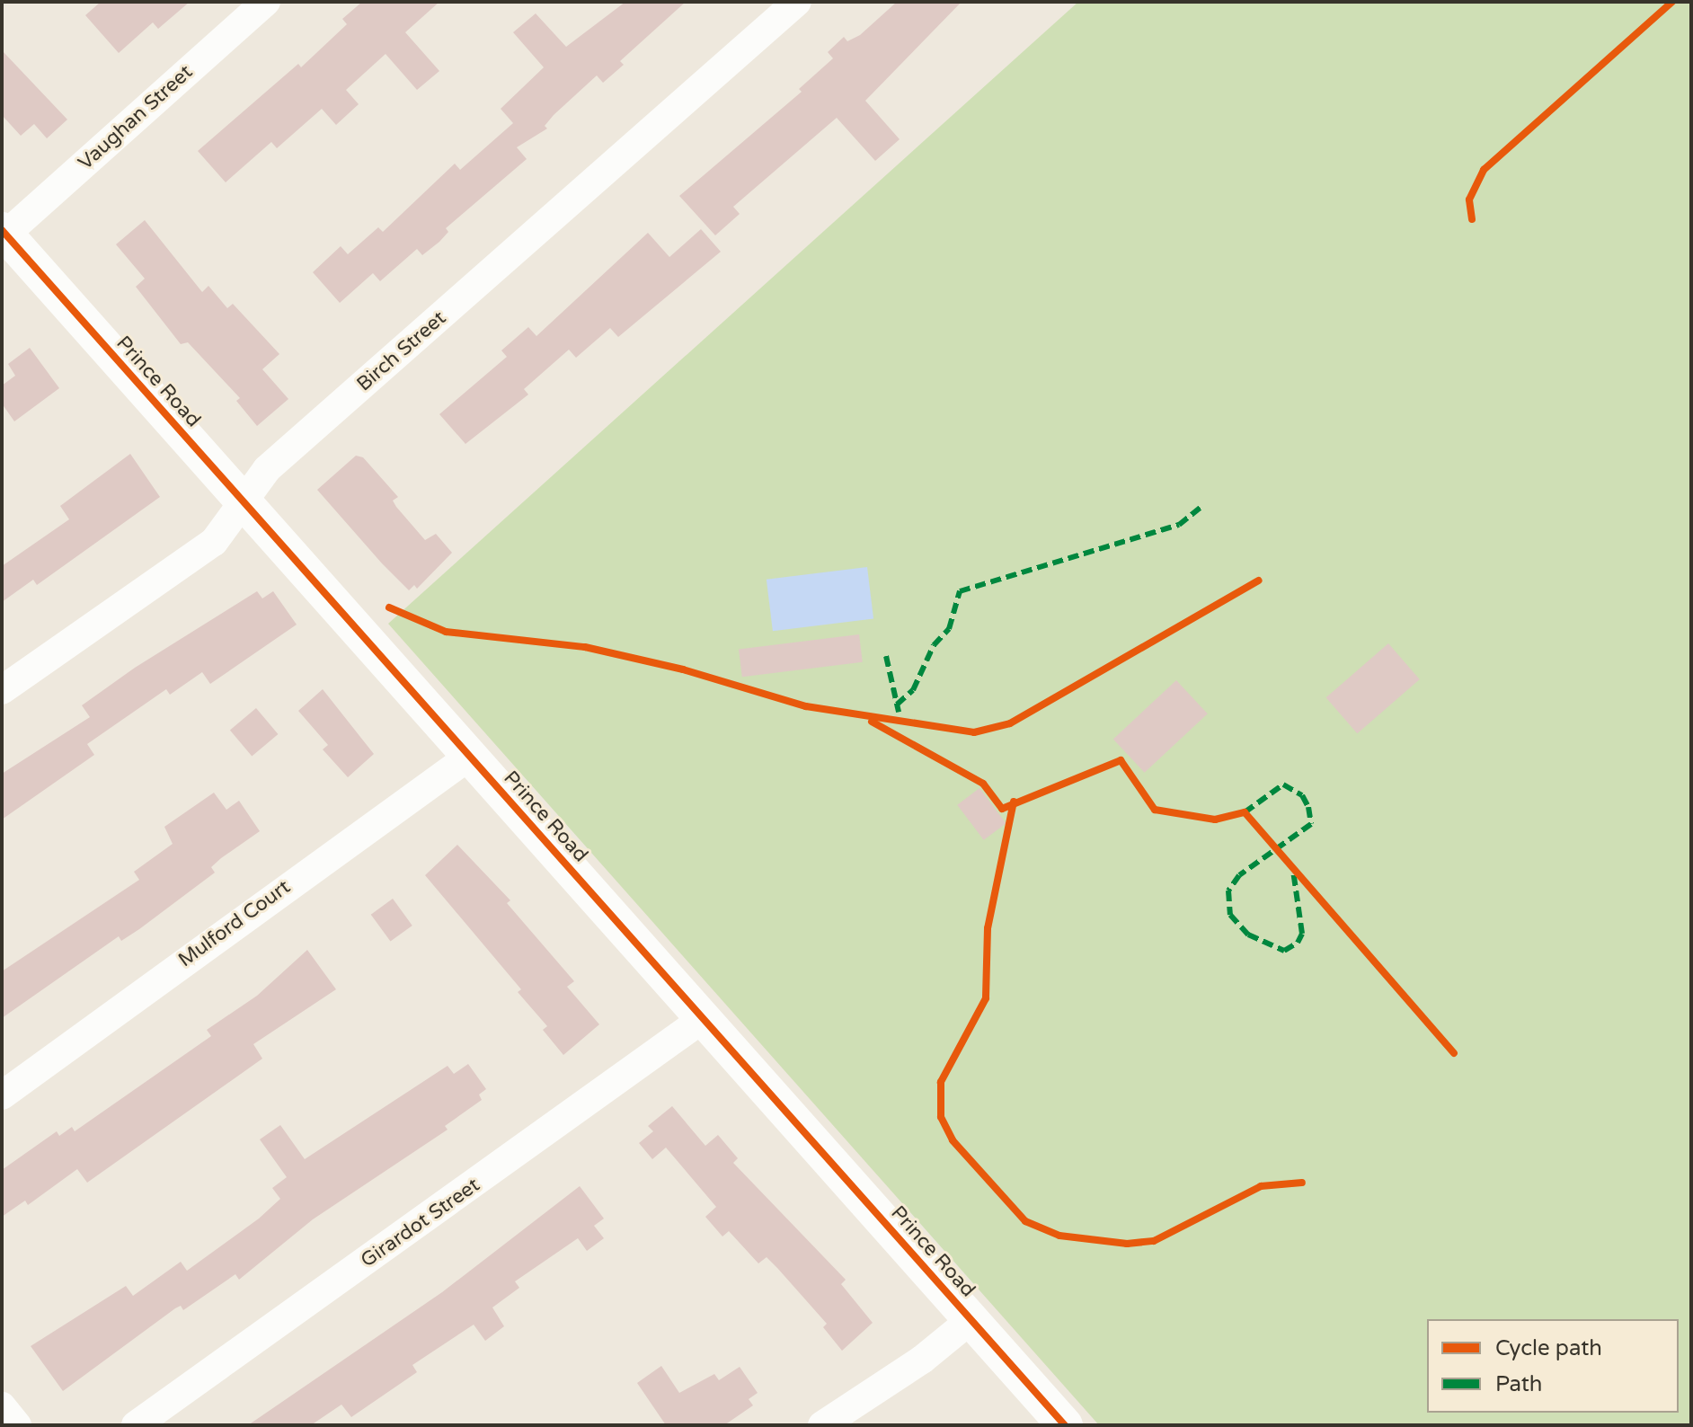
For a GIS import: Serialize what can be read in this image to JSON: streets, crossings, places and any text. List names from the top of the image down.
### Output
{
  "streets": {
    "street": [
      "Vaughan Street",
      "Birch Street",
      "Prince Road",
      "Mulford Court",
      "Girardot Street"
    ]
  },
  "crossings": [
    ["Vaughan Street", "Prince Road"],
    ["Birch Street", "Prince Road"],
    ["Prince Road", "Mulford Court"],
    ["Prince Road", "Girardot Street"]
  ],
  "legend": ["Cycle path", "Path"]
}
